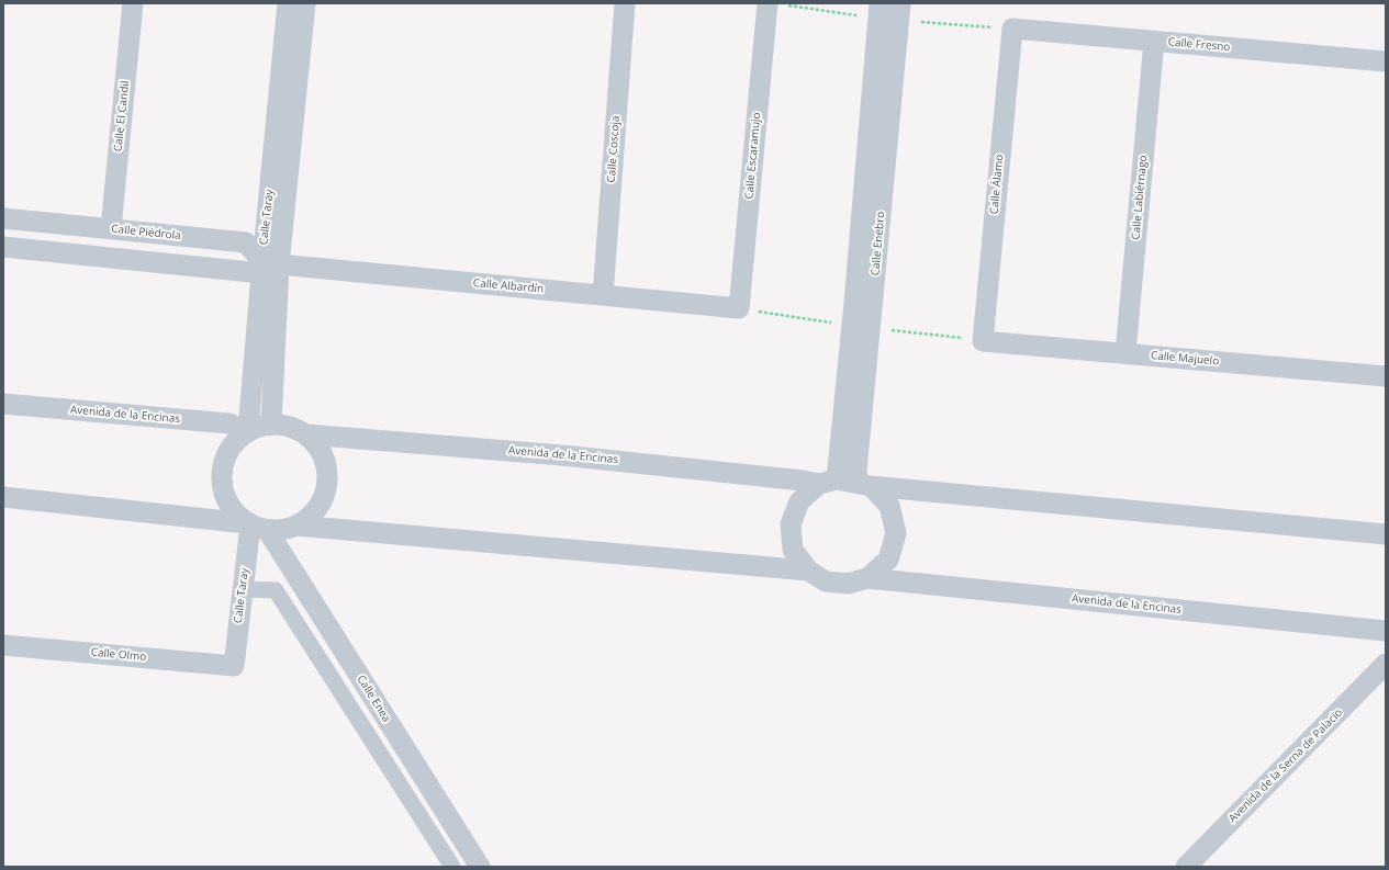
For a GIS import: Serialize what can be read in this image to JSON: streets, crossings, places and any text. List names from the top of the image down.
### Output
{
  "streets": {
    "street": [
      "Calle Fresno",
      "Calle El Candil",
      "Calle Coscoja",
      "Calle Escaramujo",
      "Calle Álamo",
      "Calle Labiérnago",
      "Calle Taray",
      "Calle Piédrola",
      "Calle Enebro",
      "Calle Albardín",
      "Calle Majuelo",
      "Avenida de la Encinas",
      "Calle Olmo",
      "Calle Enea",
      "Avenida de la Serna de Palacio"
    ]
  },
  "crossings": [
    ["Calle Fresno", "Calle Álamo"],
    ["Calle Fresno", "Calle Labiérnago"],
    ["Calle El Candil", "Calle Piédrola"],
    ["Calle Coscoja", "Calle Albardín"],
    ["Calle Escaramujo", "Calle Albardín"],
    ["Calle Álamo", "Calle Majuelo"],
    ["Calle Labiérnago", "Calle Majuelo"],
    ["Calle Taray", "Calle Piédrola"],
    ["Calle Taray", "Calle Albardín"],
    ["Calle Taray", "Avenida de la Encinas"],
    ["Calle Taray", "Calle Olmo"],
    ["Calle Taray", "Calle Enea"],
    ["Calle Piédrola", "Calle Albardín"],
    ["Calle Enebro", "Avenida de la Encinas"],
    ["Avenida de la Encinas", "Calle Enea"]
  ]
}
